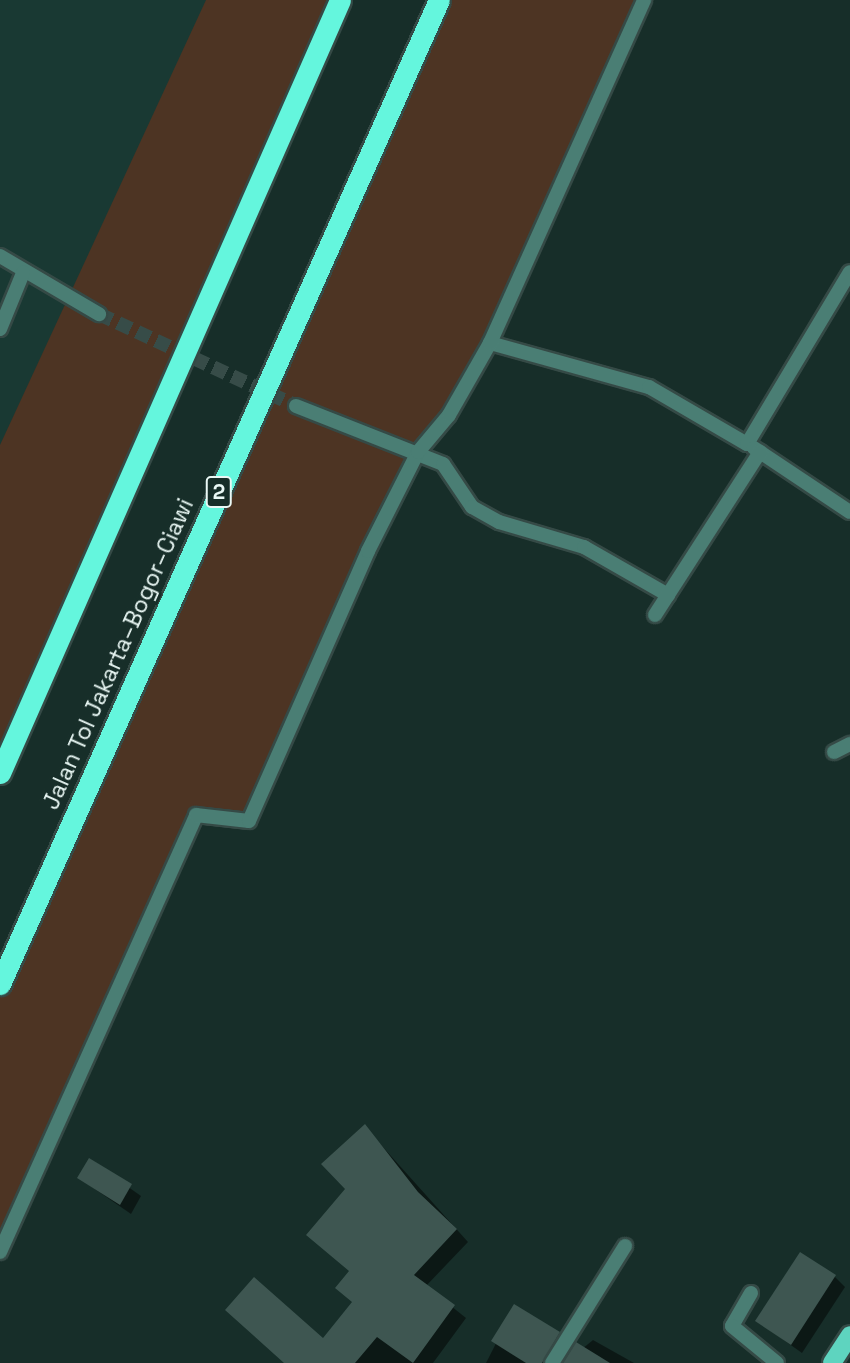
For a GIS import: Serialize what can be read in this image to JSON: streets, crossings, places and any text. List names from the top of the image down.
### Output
{
  "streets": {
    "highway": ["2", "Jalan Tol Jakarta–Bogor–Ciawi"]
  }
}
